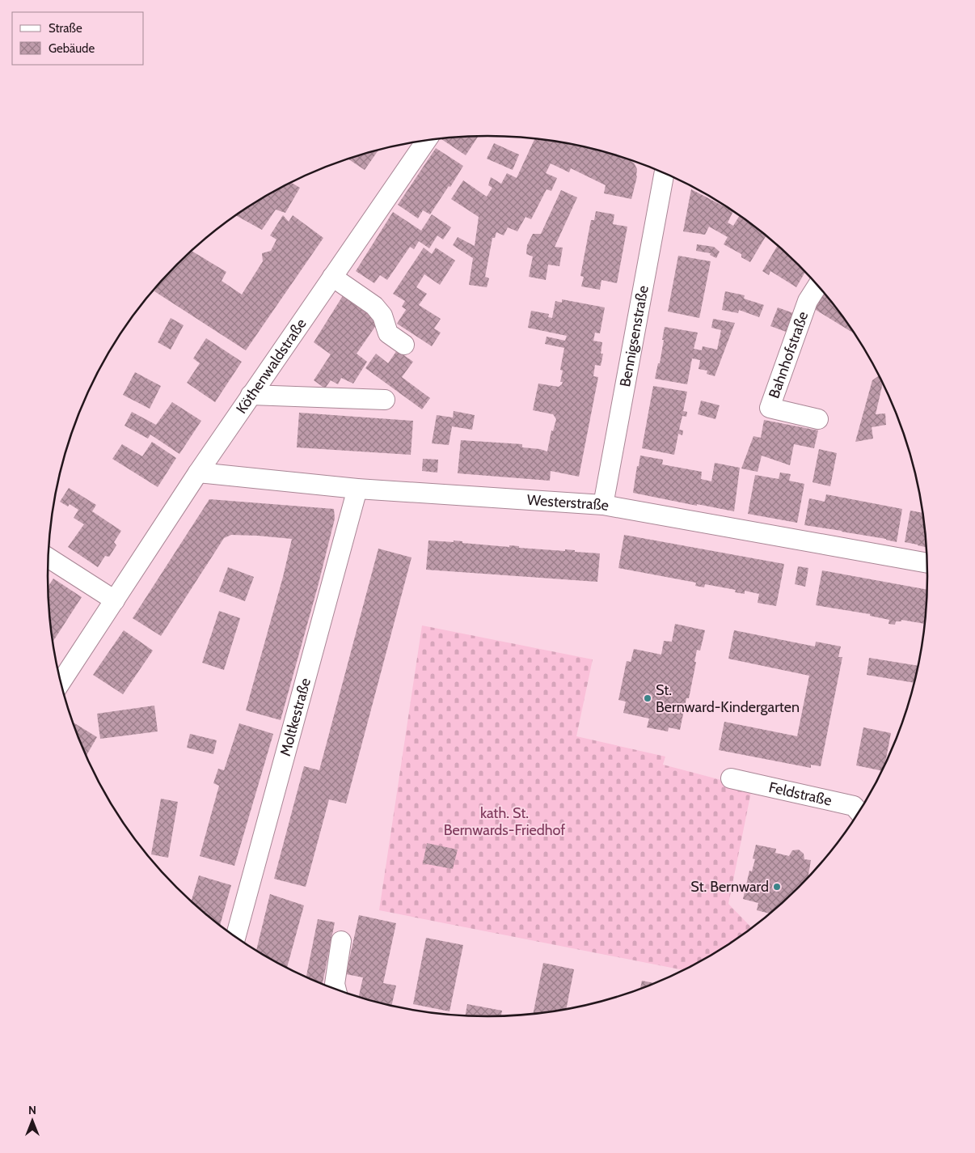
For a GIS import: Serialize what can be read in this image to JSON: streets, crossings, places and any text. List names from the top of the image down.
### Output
{
  "streets": {
    "street": [
      "Bennigsenstraße",
      "Bahnhofstraße",
      "Köthenwaldstraße",
      "Westerstraße",
      "Moltkestraße",
      "Feldstraße"
    ]
  },
  "crossings": [
    ["Bennigsenstraße", "Westerstraße"],
    ["Köthenwaldstraße", "Westerstraße"],
    ["Westerstraße", "Moltkestraße"]
  ],
  "parks": ["kath. St. Bernwards-Friedhof"],
  "places": ["St. Bernward-Kindergarten", "St. Bernward"],
  "legend": ["Straße", "Gebäude"],
  "north": "top"
}
